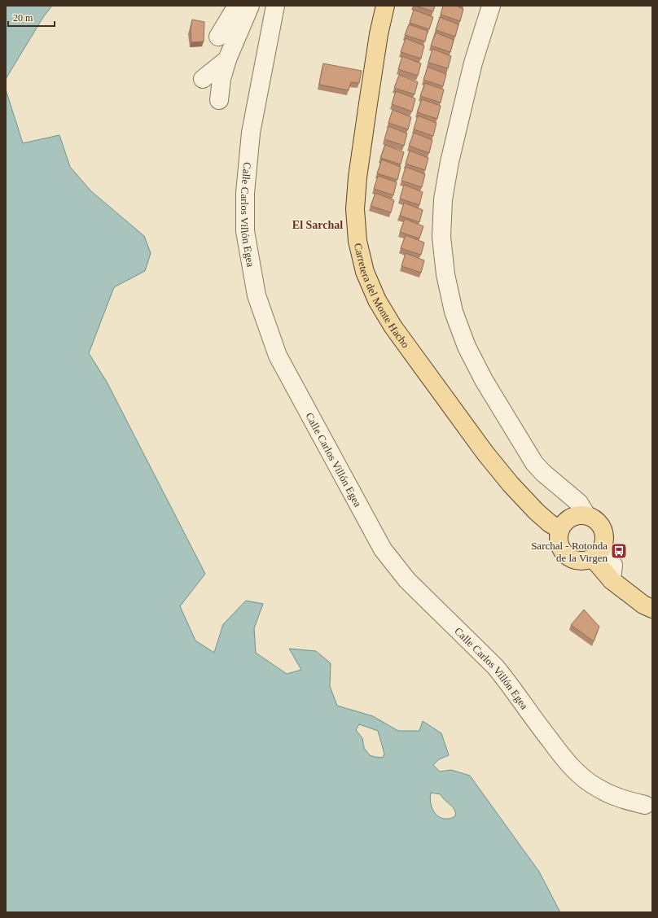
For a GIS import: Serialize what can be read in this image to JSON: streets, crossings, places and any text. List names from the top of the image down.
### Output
{
  "streets": {
    "main road": ["Carretera del Monte Hacho"],
    "street": ["Calle Carlos Villón Egea"]
  },
  "districts": ["El Sarchal"],
  "places": {
    "bus stop": ["Sarchal - Rotonda de la Virgen"]
  },
  "scale_bar": "20 m"
}
